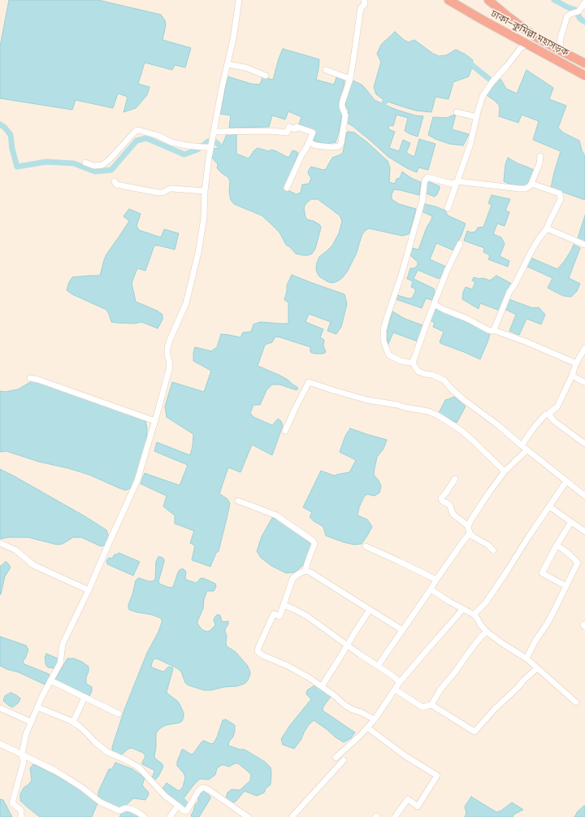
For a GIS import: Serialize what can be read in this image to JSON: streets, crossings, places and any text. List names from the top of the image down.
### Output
{
  "streets": {
    "highway": ["ঢাকা–কুমিল্লা মহাসড়ক"]
  }
}
